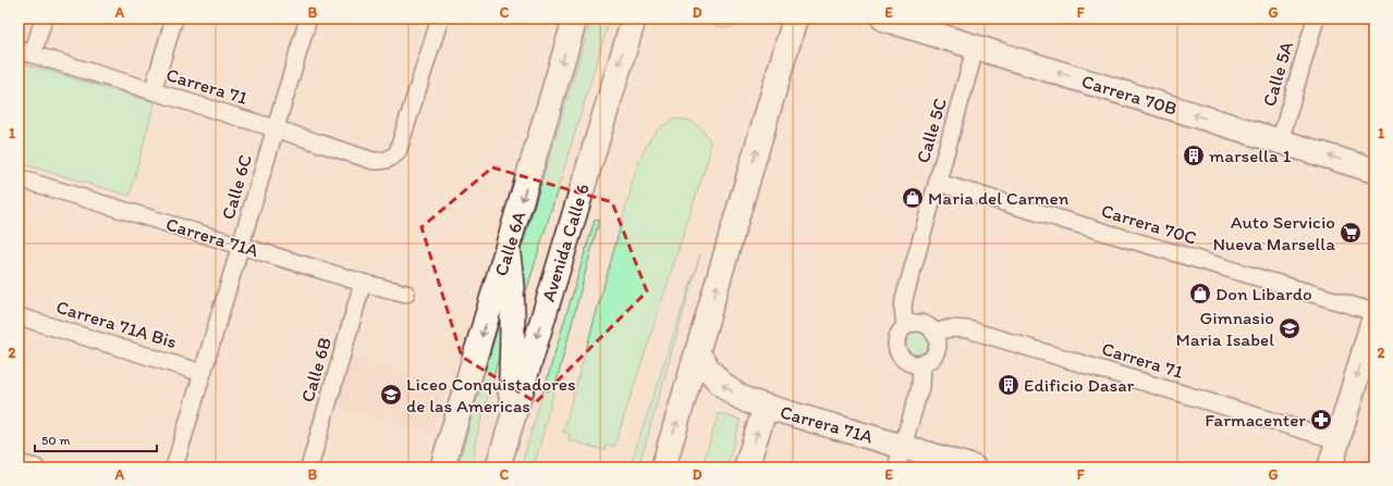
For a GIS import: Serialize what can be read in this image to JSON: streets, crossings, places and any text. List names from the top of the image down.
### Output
{
  "streets": {
    "main road": [
      "Carrera 70B",
      "Carrera 71A",
      "Avenida Calle 6",
      "Calle 6A"
    ],
    "street": [
      "Calle 5A",
      "Carrera 71",
      "Calle 5C",
      "Calle 6C",
      "Carrera 70C",
      "Carrera 71A Bis",
      "Calle 6B"
    ]
  },
  "crossings": [
    ["Calle 5A", "Carrera 70B"],
    ["Carrera 71", "Calle 5C"],
    ["Carrera 71", "Calle 6C"],
    ["Carrera 70B", "Calle 5C"],
    ["Calle 5C", "Carrera 70C"],
    ["Calle 6C", "Carrera 71A"],
    ["Calle 6C", "Carrera 71A Bis"],
    ["Carrera 71A", "Calle 6B"]
  ],
  "one_way": ["Carrera 70B"],
  "places": {
    "building": ["marsella 1", "Edificio Dasar"],
    "shop": ["Maria del Carmen", "Don Libardo"],
    "supermarket": ["Auto Servicio Nueva Marsella"],
    "school or university": ["Gimnasio Maria Isabel", "Liceo Conquistadores de las Americas"],
    "pharmacy": ["Farmacenter"]
  },
  "scale_bar": "50 m",
  "grid": {
    "columns": [
      "A",
      "B",
      "C",
      "D",
      "E",
      "F",
      "G"
    ],
    "rows": ["1", "2"]
  }
}
